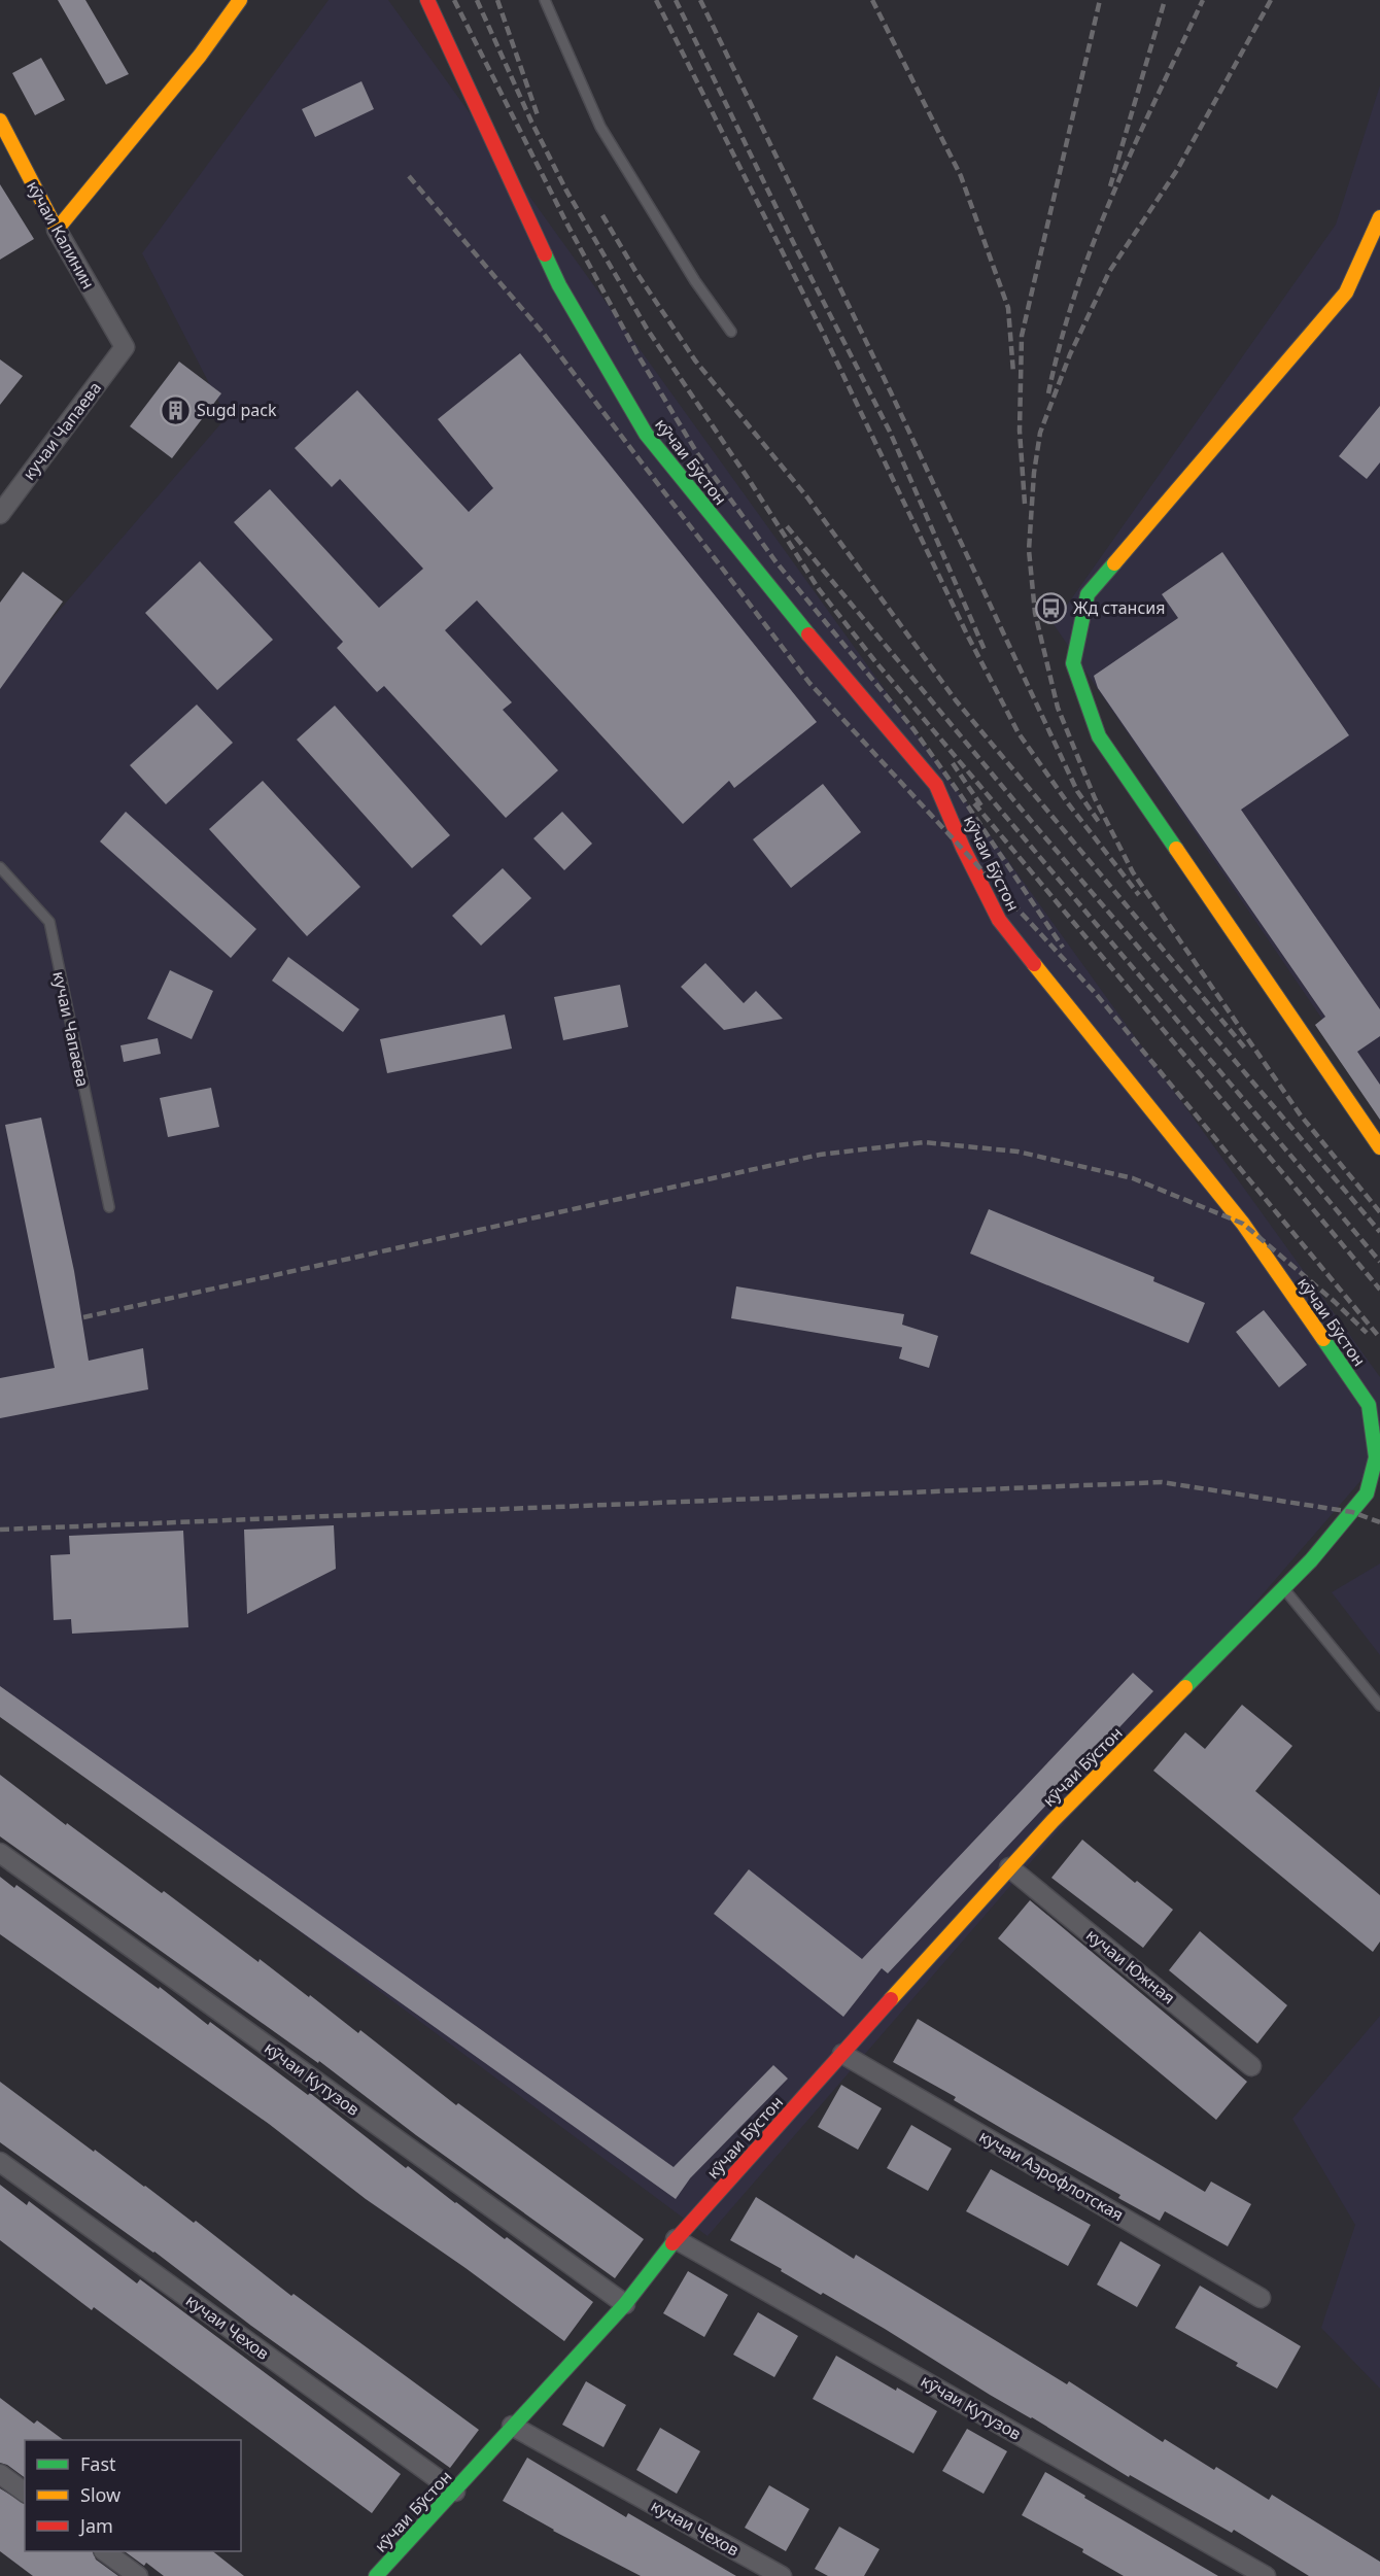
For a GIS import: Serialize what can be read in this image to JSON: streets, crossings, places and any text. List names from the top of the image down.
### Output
{
  "streets": {
    "main road": ["кӯчаи Калинин", "кӯчаи Бӯстон"],
    "street": [
      "кучаи Чапаева",
      "кучаи Южная",
      "кӯчаи Кутузов",
      "кучаи Аэрофлотская",
      "кучаи Чехов"
    ]
  },
  "crossings": [
    ["кӯчаи Калинин", "кучаи Чапаева"],
    ["кӯчаи Бӯстон", "кучаи Южная"],
    ["кӯчаи Бӯстон", "кӯчаи Кутузов"],
    ["кӯчаи Бӯстон", "кучаи Аэрофлотская"],
    ["кӯчаи Бӯстон", "кучаи Чехов"]
  ],
  "places": {
    "building": ["Sugd pack"],
    "bus stop": ["Жд стансия"]
  },
  "legend": ["Fast", "Slow", "Jam"]
}
